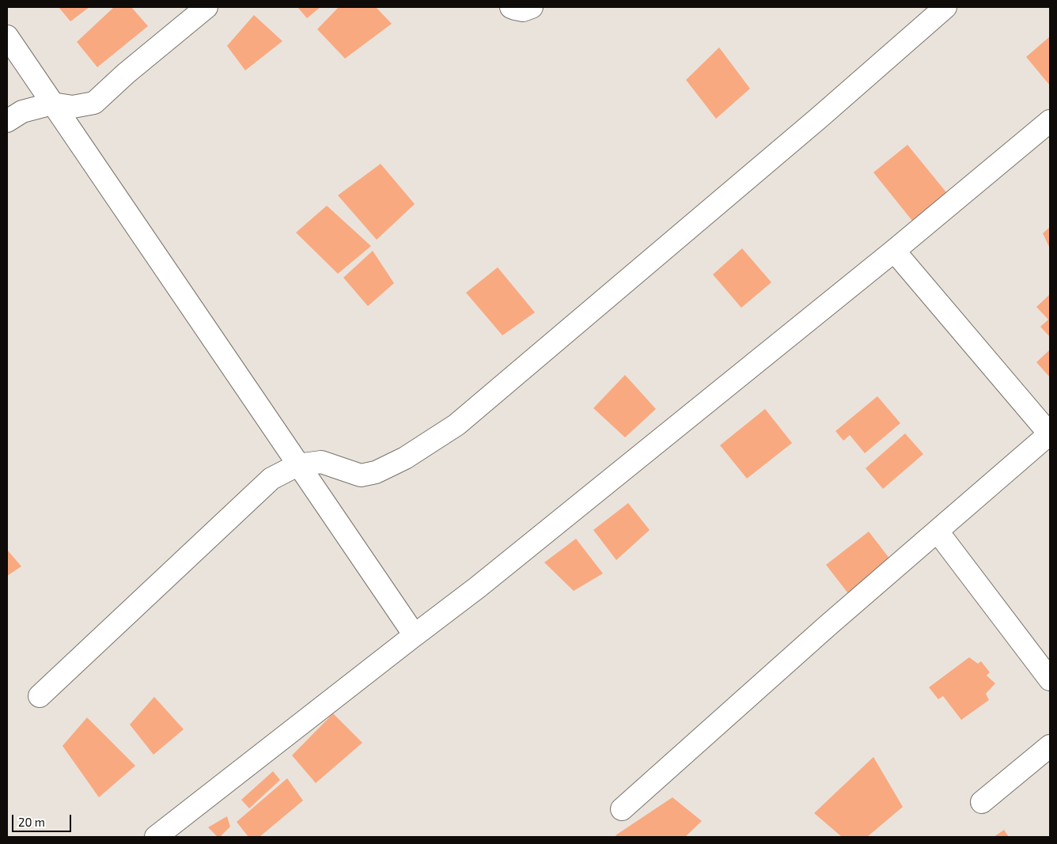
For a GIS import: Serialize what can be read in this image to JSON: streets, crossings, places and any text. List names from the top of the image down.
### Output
{
  "scale_bar": "20 m"
}
